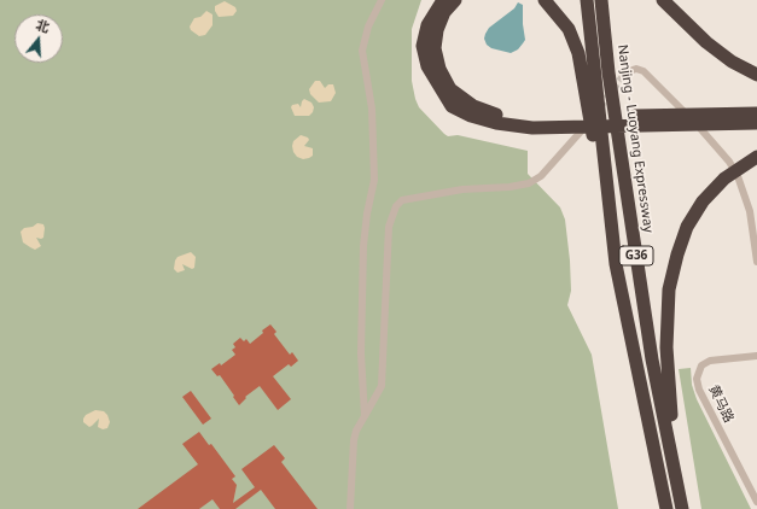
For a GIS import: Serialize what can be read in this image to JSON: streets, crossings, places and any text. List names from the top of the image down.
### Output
{
  "streets": {
    "highway": ["Nanjing - Luoyang Expressway", "G36"],
    "street": ["黄马路"]
  },
  "north": "top"
}
